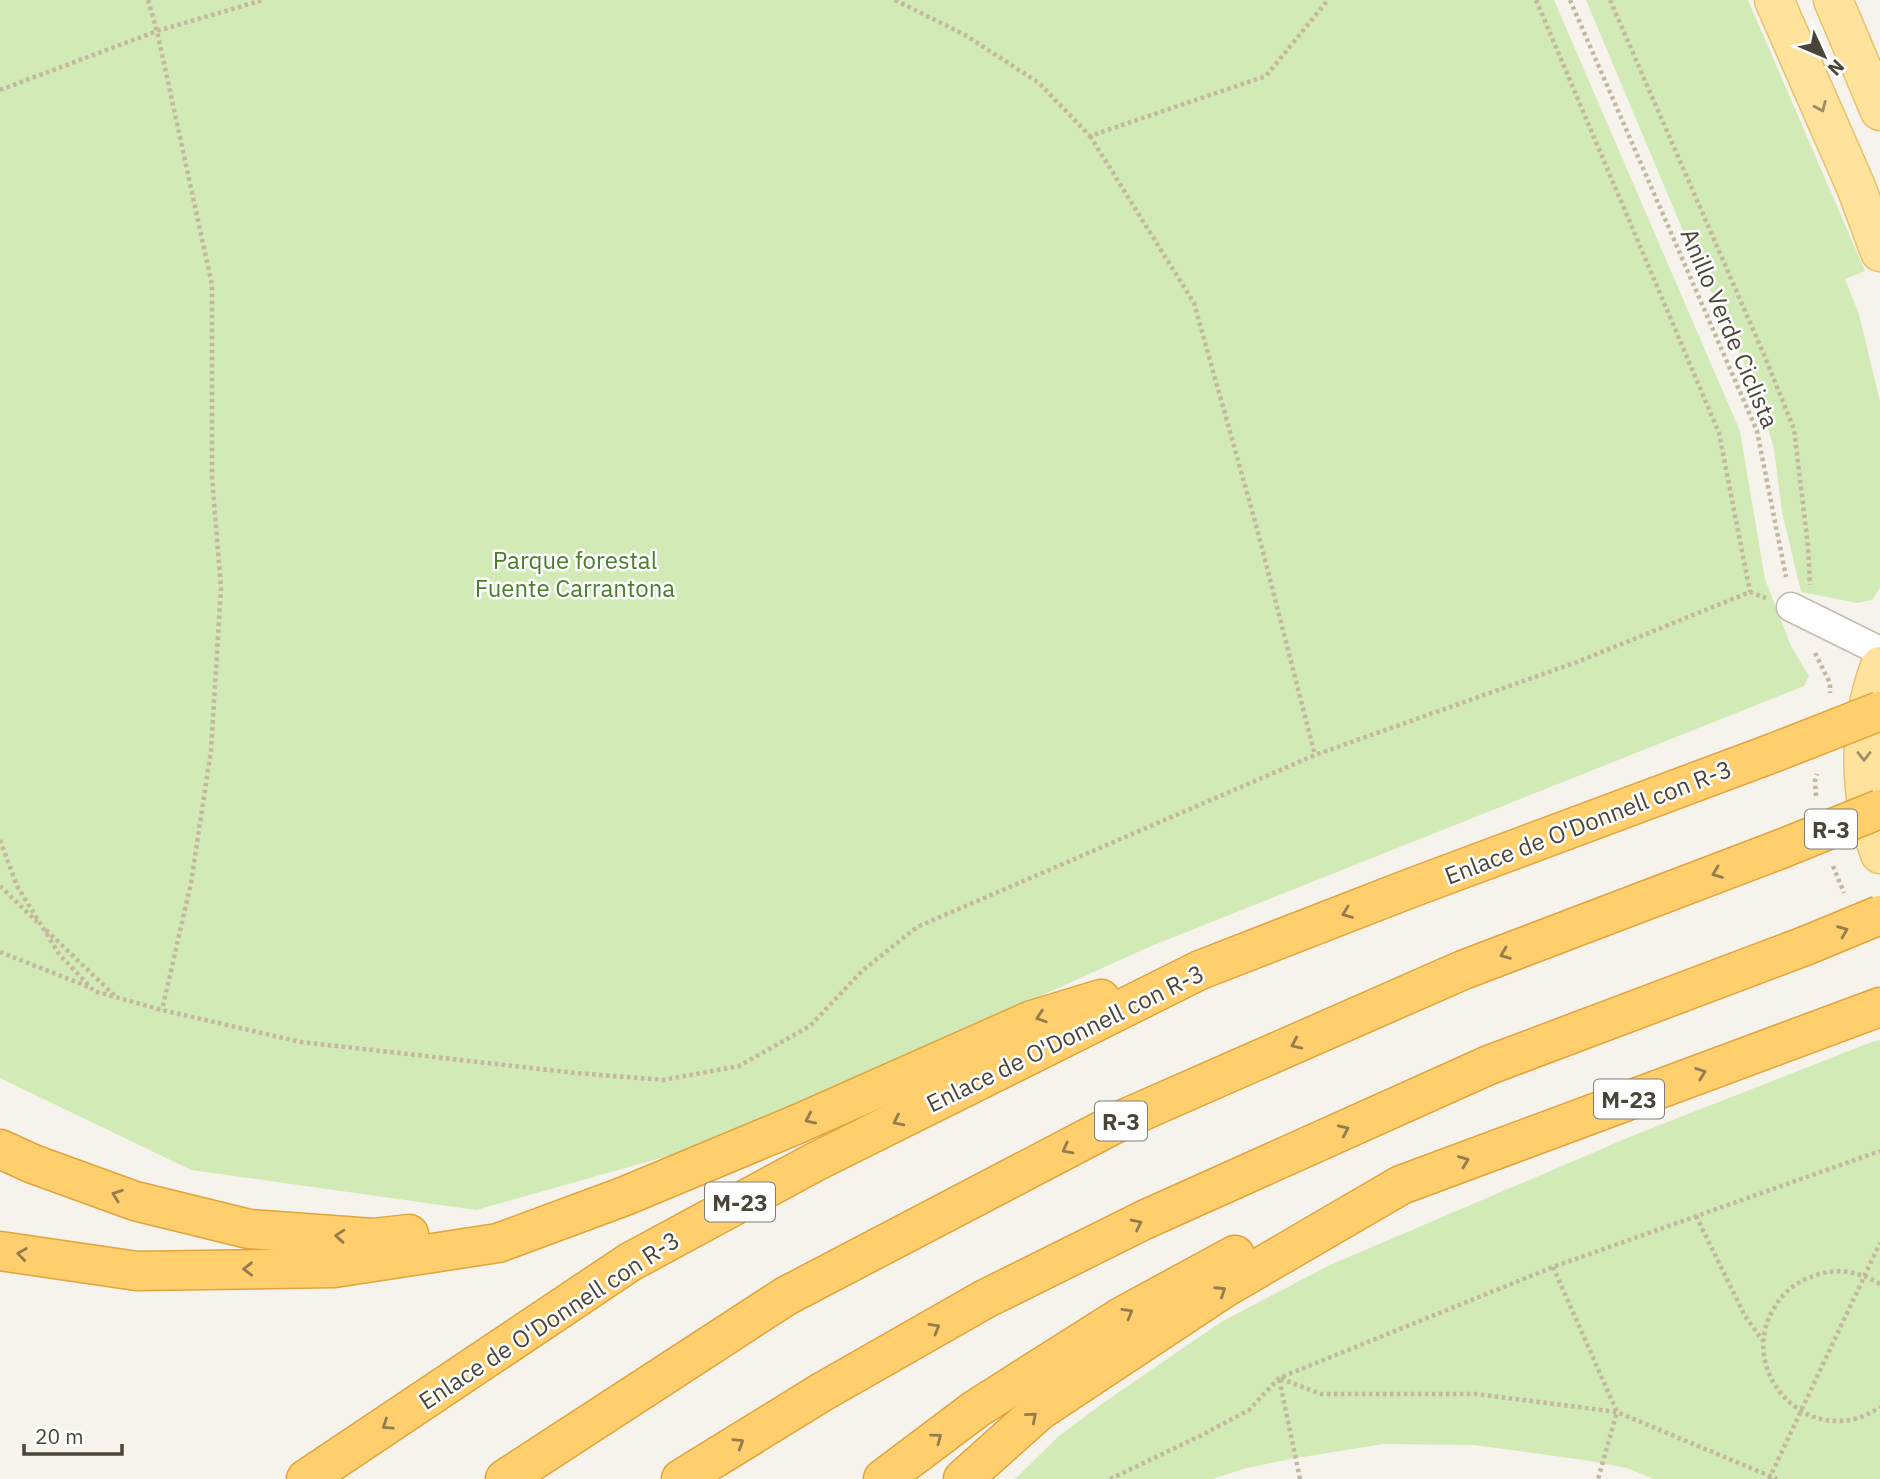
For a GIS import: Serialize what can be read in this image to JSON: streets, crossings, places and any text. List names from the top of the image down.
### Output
{
  "streets": {
    "highway": ["Enlace de O'Donnell con R-3", "R-3", "M-23"],
    "path": ["Anillo Verde Ciclista"]
  },
  "parks": ["Parque forestal Fuente Carrantona"],
  "scale_bar": "20 m",
  "north": "bottom right"
}
